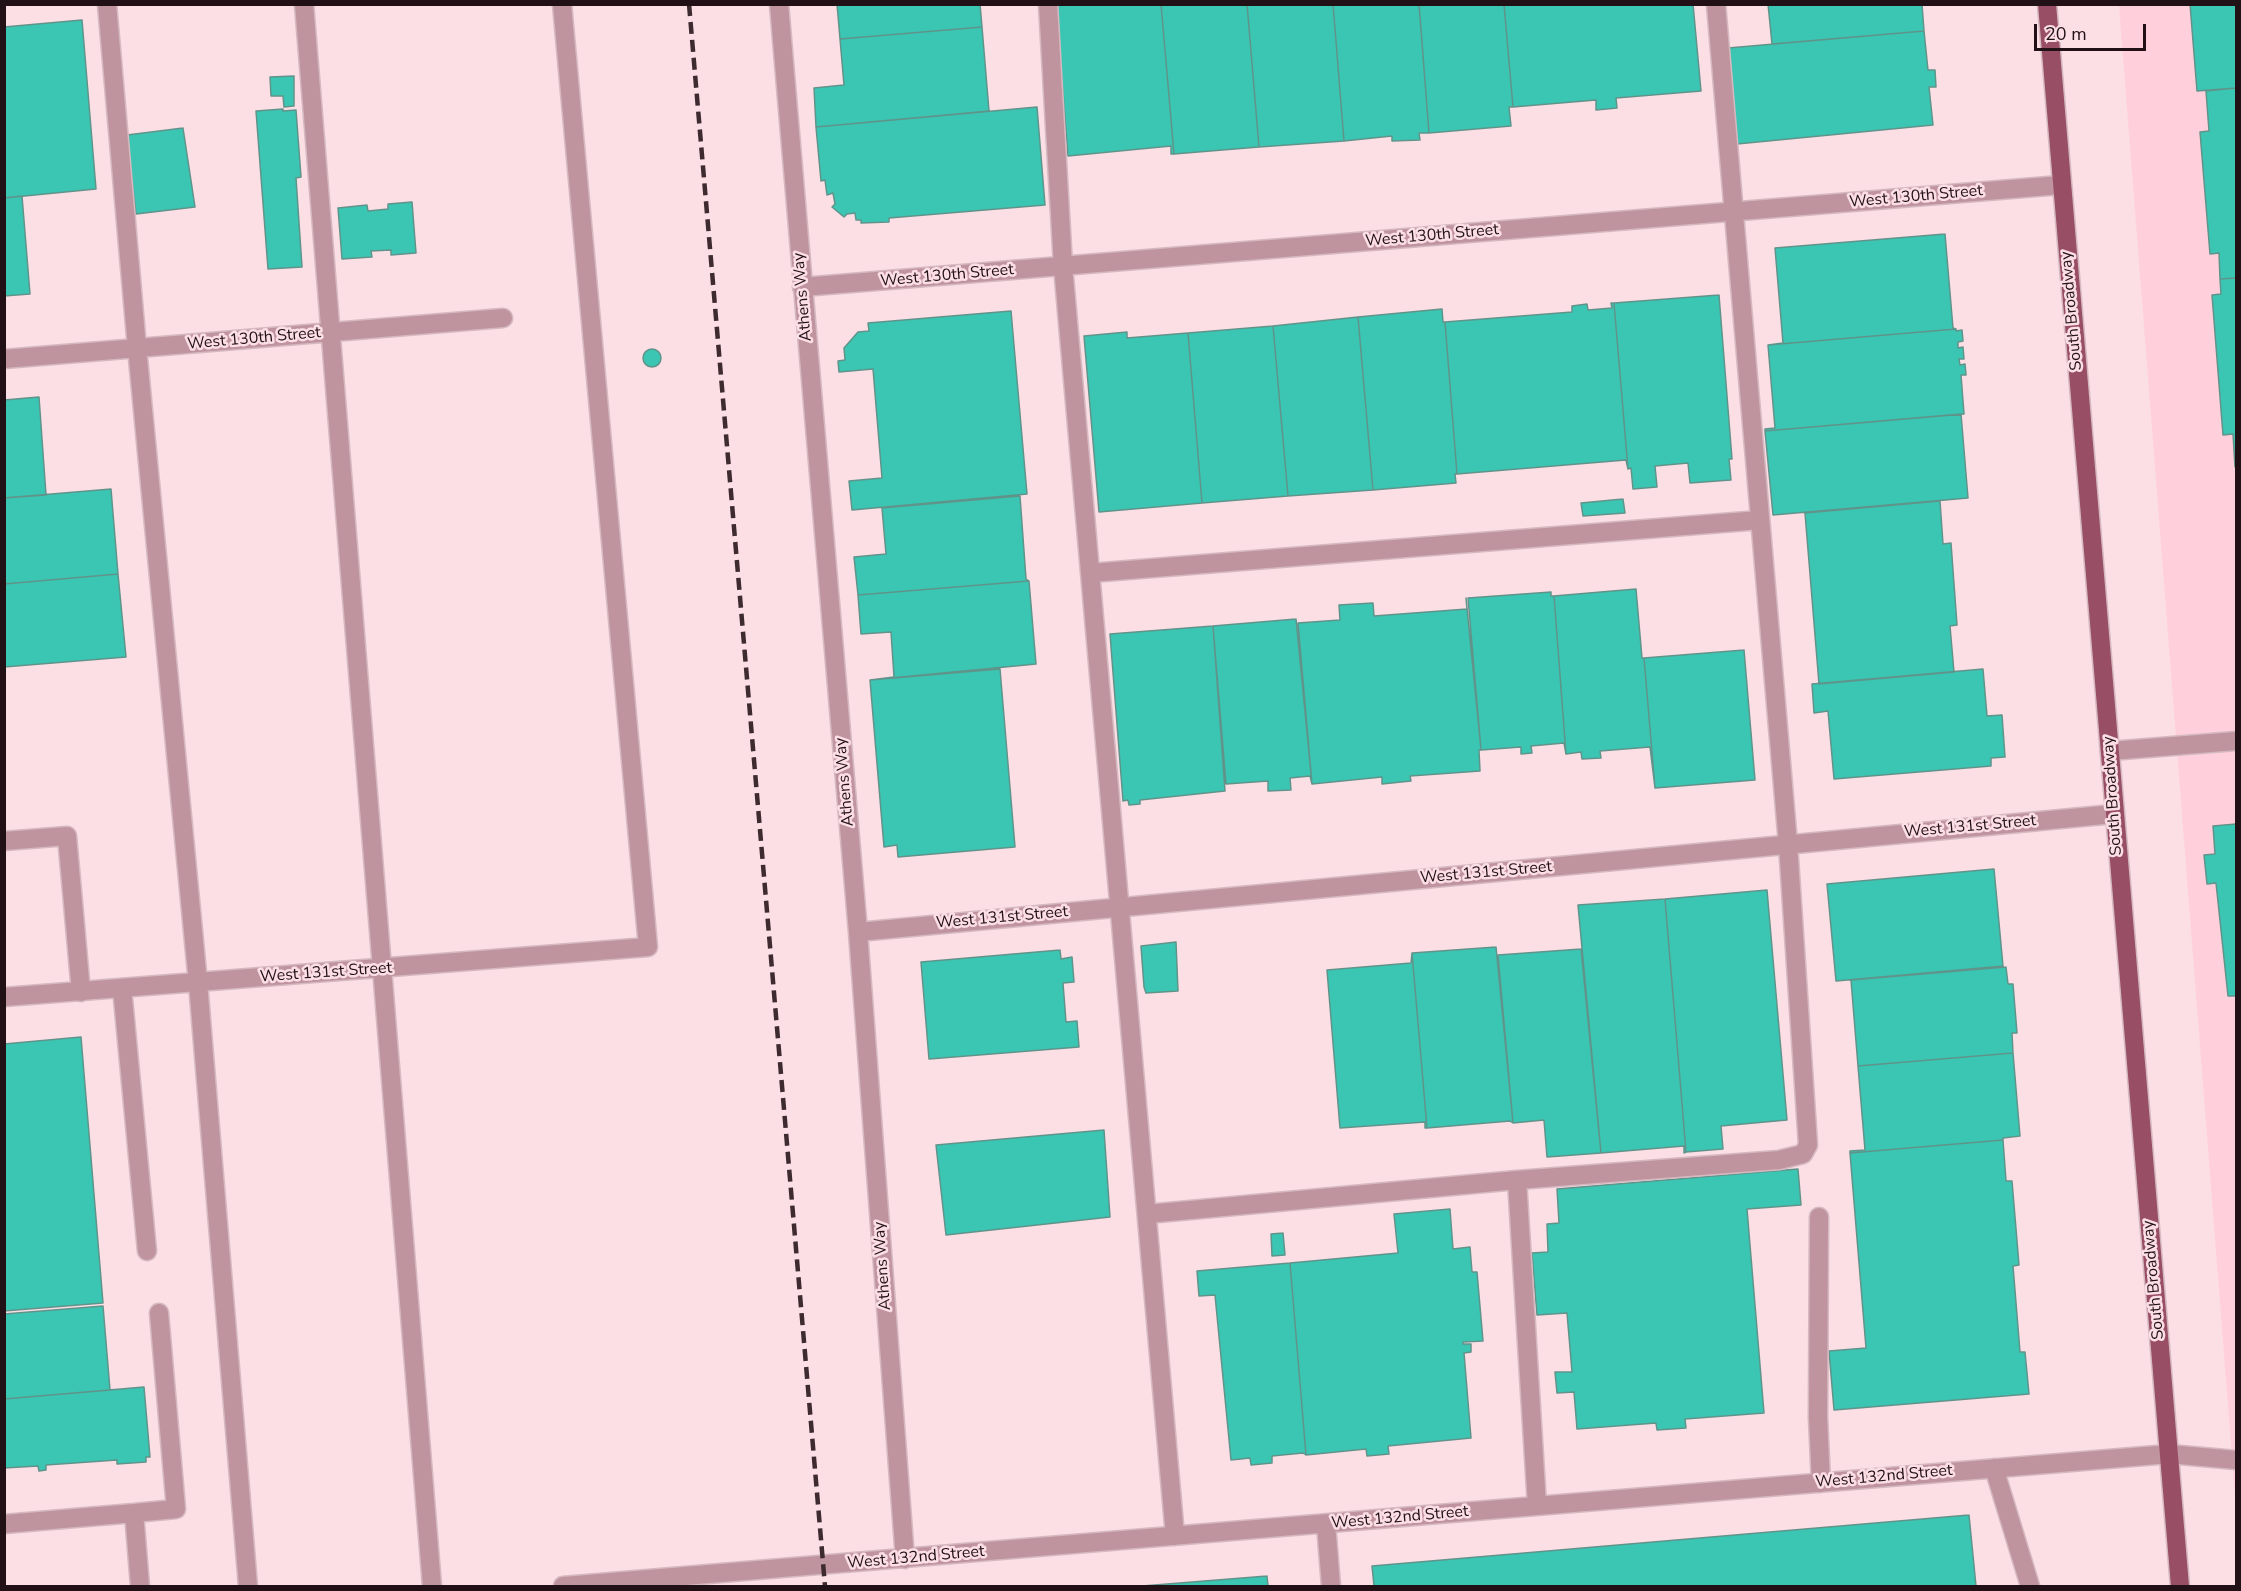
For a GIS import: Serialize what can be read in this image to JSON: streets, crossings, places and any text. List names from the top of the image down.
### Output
{
  "streets": {
    "main road": ["South Broadway"],
    "street": [
      "West 130th Street",
      "Athens Way",
      "West 131st Street",
      "West 132nd Street"
    ]
  },
  "crossings": [
    ["West 130th Street", "Athens Way"],
    ["West 130th Street", "South Broadway"],
    ["Athens Way", "West 131st Street"],
    ["Athens Way", "West 132nd Street"],
    ["South Broadway", "West 131st Street"],
    ["South Broadway", "West 132nd Street"]
  ],
  "scale_bar": "20 m"
}
